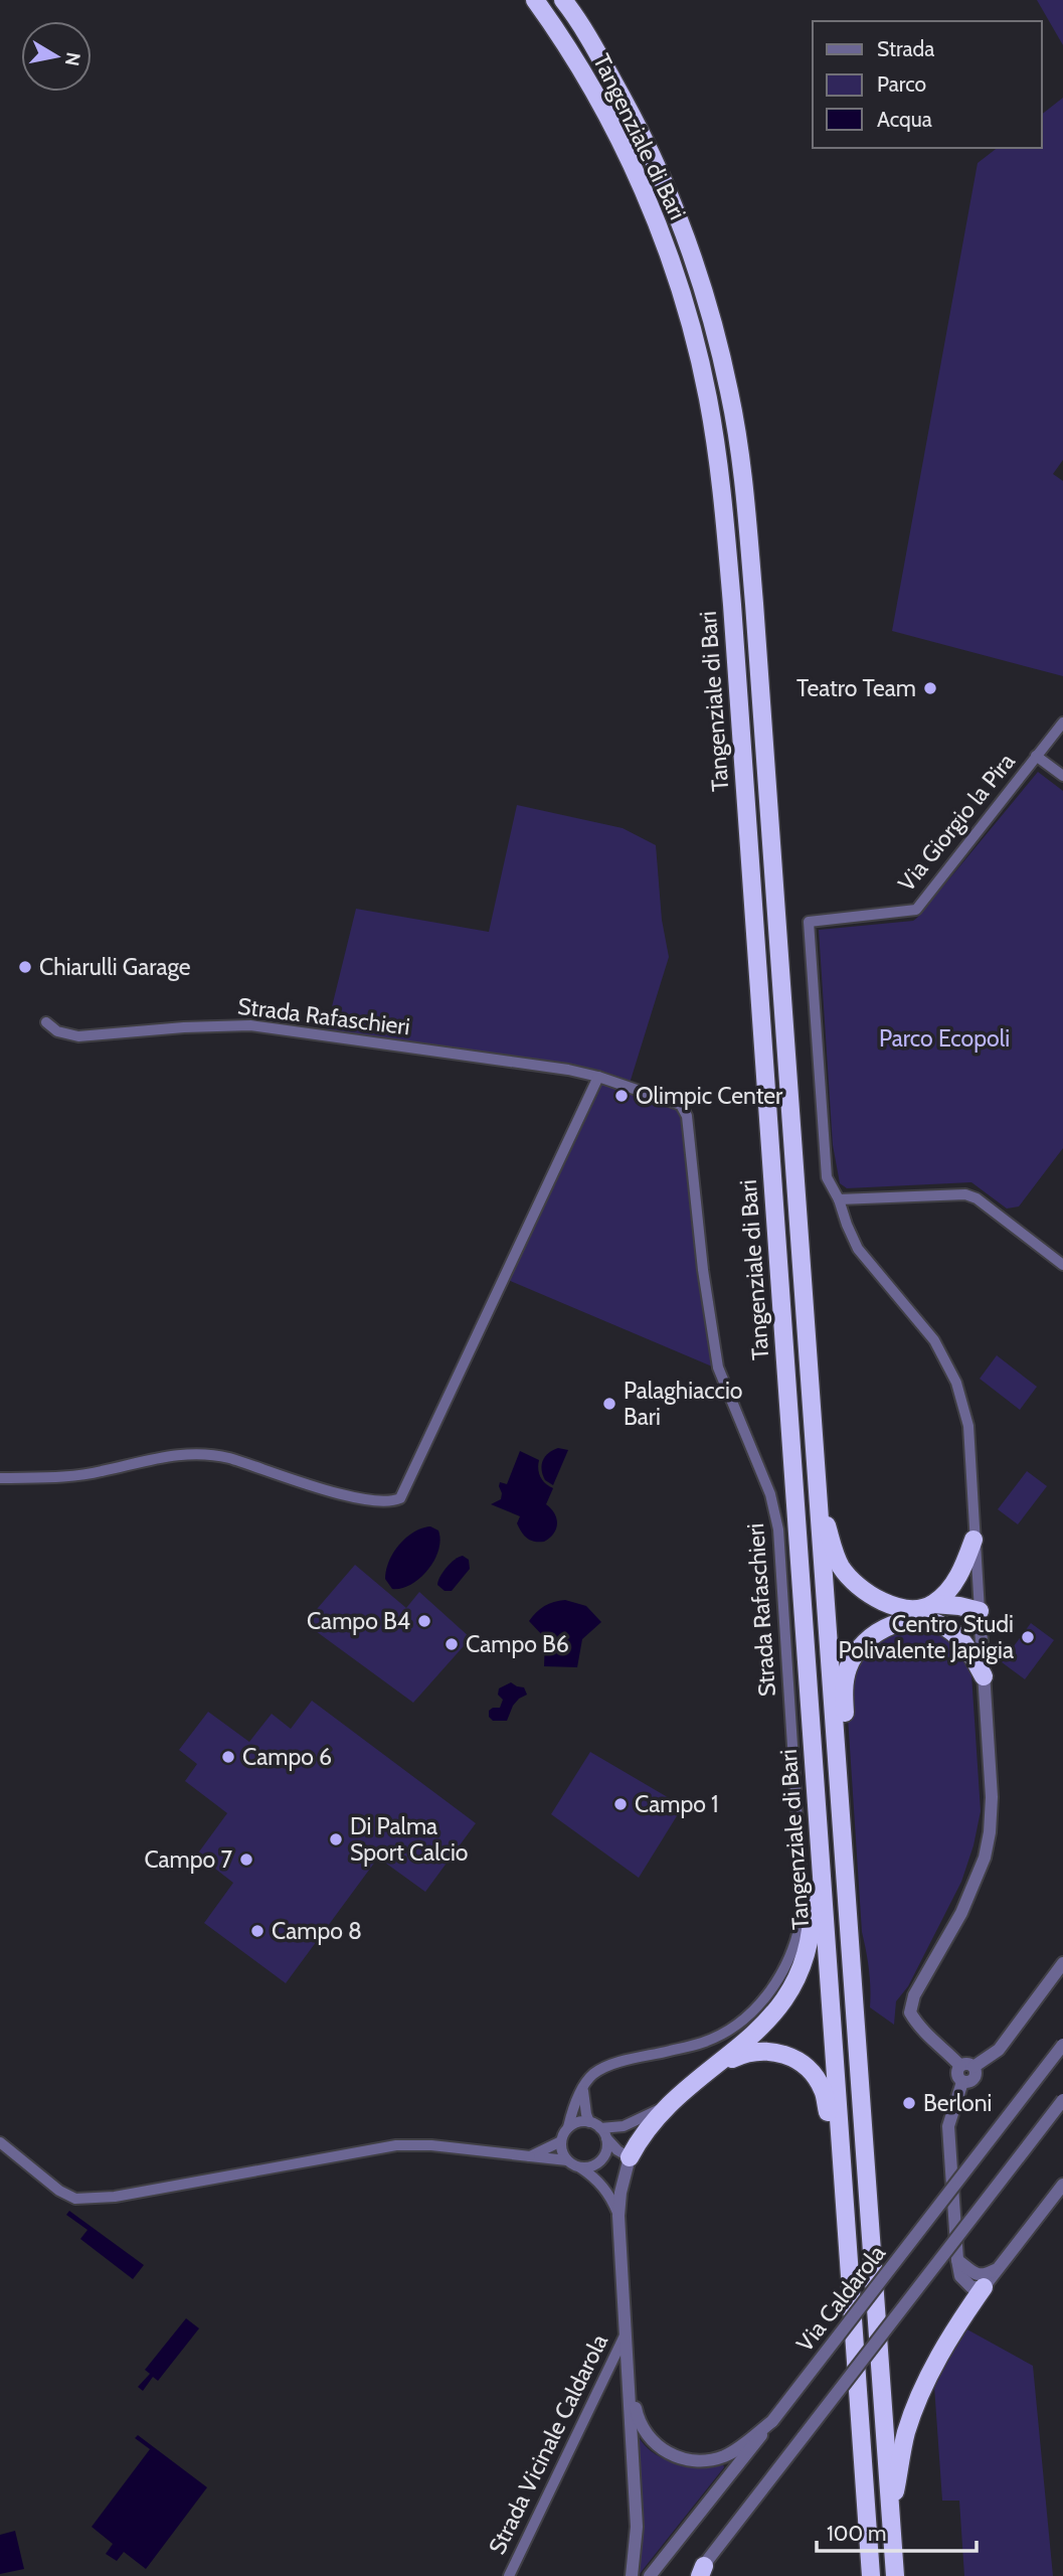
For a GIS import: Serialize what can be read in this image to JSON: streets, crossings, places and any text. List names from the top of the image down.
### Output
{
  "streets": {
    "highway": ["Tangenziale di Bari"],
    "street": [
      "Via Giorgio la Pira",
      "Strada Rafaschieri",
      "Via Caldarola",
      "Strada Vicinale Caldarola"
    ]
  },
  "parks": ["Parco Ecopoli"],
  "places": [
    "Teatro Team",
    "Chiarulli Garage",
    "Olimpic Center",
    "Palaghiaccio Bari",
    "Campo B4",
    "Centro Studi Polivalente Japigia",
    "Campo B6",
    "Campo 6",
    "Campo 1",
    "Di Palma Sport Calcio",
    "Campo 7",
    "Campo 8",
    "Berloni"
  ],
  "legend": ["Strada", "Parco", "Acqua"],
  "scale_bar": "100 m",
  "north": "right"
}
